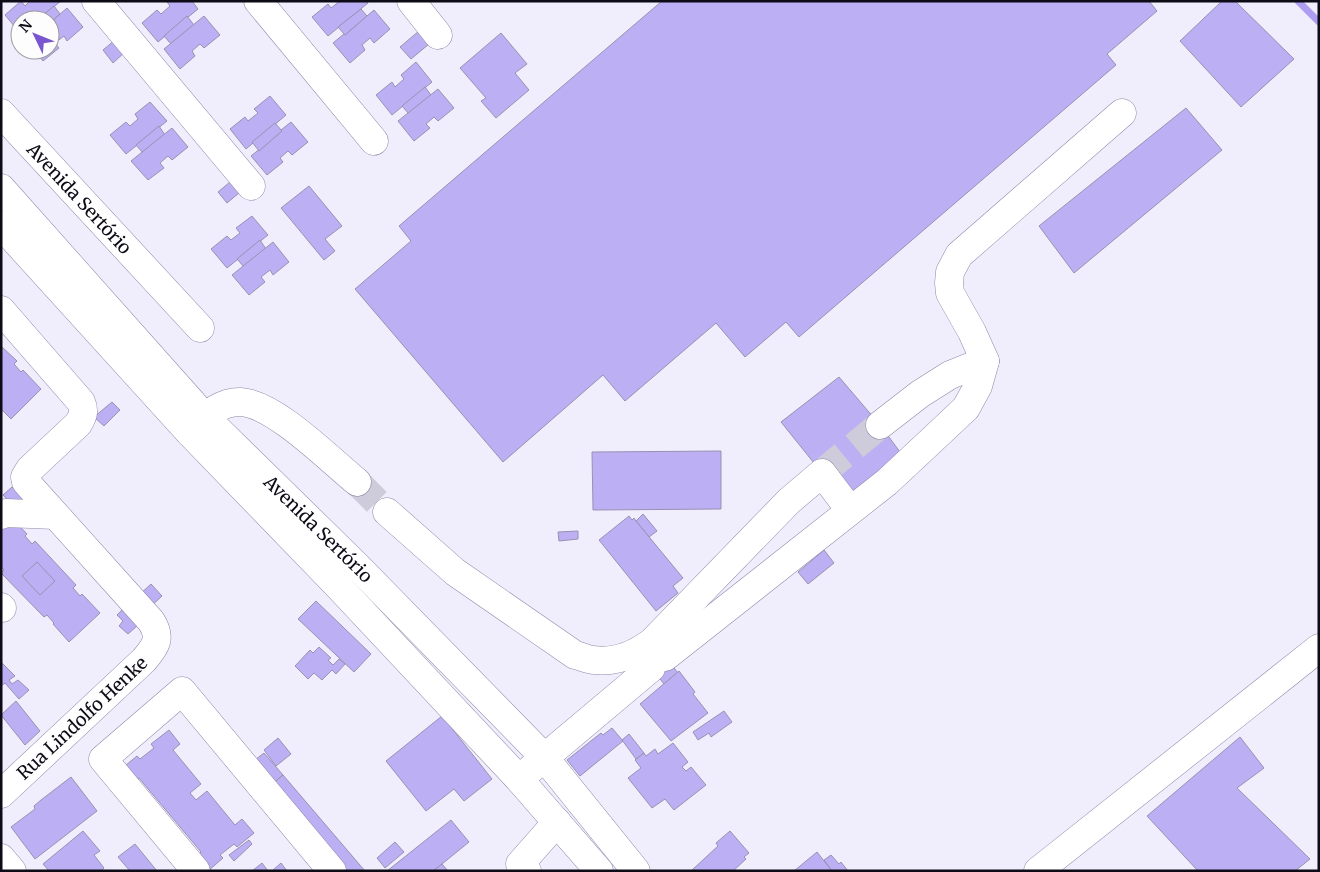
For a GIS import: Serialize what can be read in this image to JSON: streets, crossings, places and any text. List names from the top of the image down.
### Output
{
  "streets": {
    "street": ["Avenida Sertório", "Rua Lindolfo Henke"]
  },
  "north": "top left"
}
